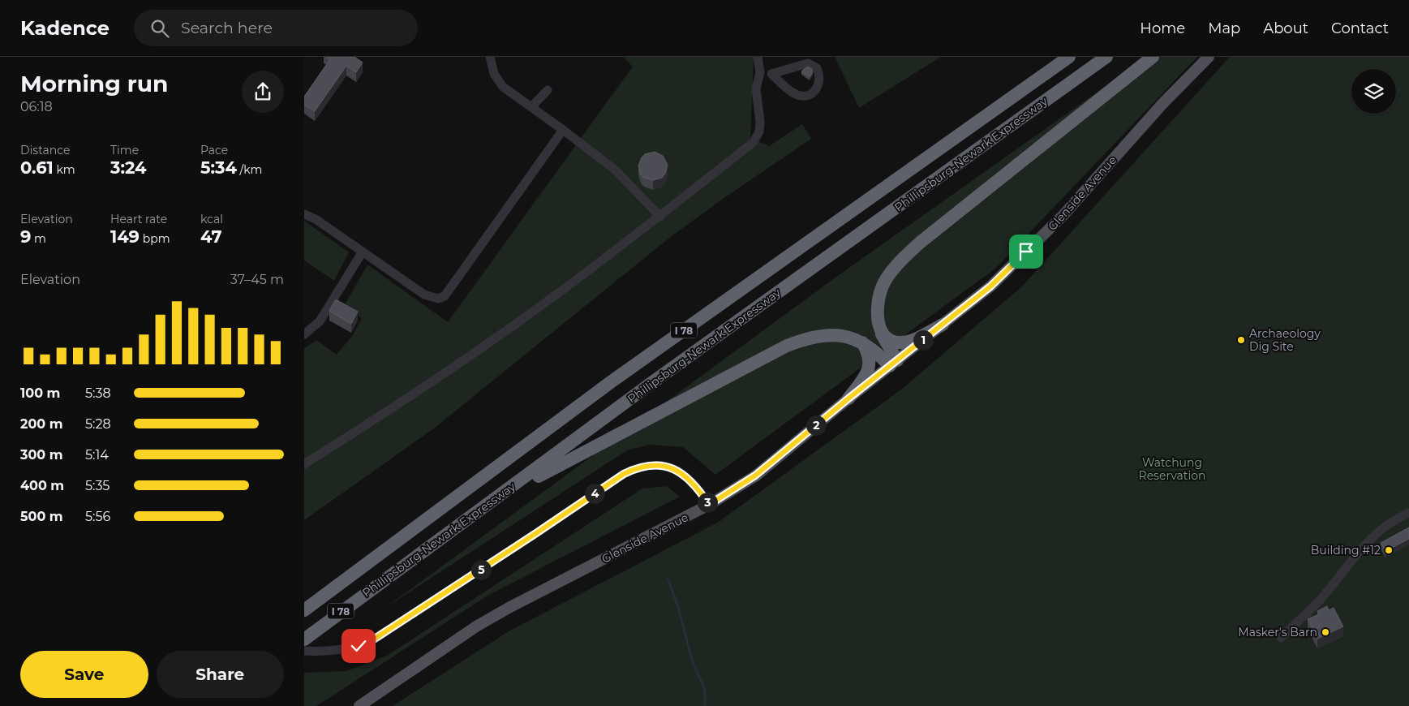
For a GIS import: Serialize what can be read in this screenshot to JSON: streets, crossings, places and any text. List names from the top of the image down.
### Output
{
  "streets": {
    "highway": ["Phillipsburg-Newark Expressway", "I 78"],
    "main road": ["Glenside Avenue"]
  },
  "parks": ["Watchung Reservation"],
  "places": ["Archaeology Dig Site", "Building #12", "Masker's Barn"],
  "page": {
    "header": "Kadence",
    "search": "Search here",
    "nav": [
      "Home",
      "Map",
      "About",
      "Contact"
    ],
    "heading": ["Morning run", "06:18"],
    "stats": [
      ["Distance", "0.61 km"],
      ["Time", "3:24"],
      ["Pace", "5:34 /km"],
      ["Elevation", "9 m"],
      ["Heart rate", "149 bpm"],
      ["kcal", "47"]
    ],
    "chart": ["Elevation", "37–45 m"],
    "pins": [
      "1",
      "2",
      "4",
      "3",
      "5"
    ],
    "list": [
      {
        "name": "100 m",
        "note": "5:38"
      },
      {
        "name": "200 m",
        "note": "5:28"
      },
      {
        "name": "300 m",
        "note": "5:14"
      },
      {
        "name": "400 m",
        "note": "5:35"
      },
      {
        "name": "500 m",
        "note": "5:56"
      }
    ],
    "buttons": ["Save", "Share"]
  }
}
